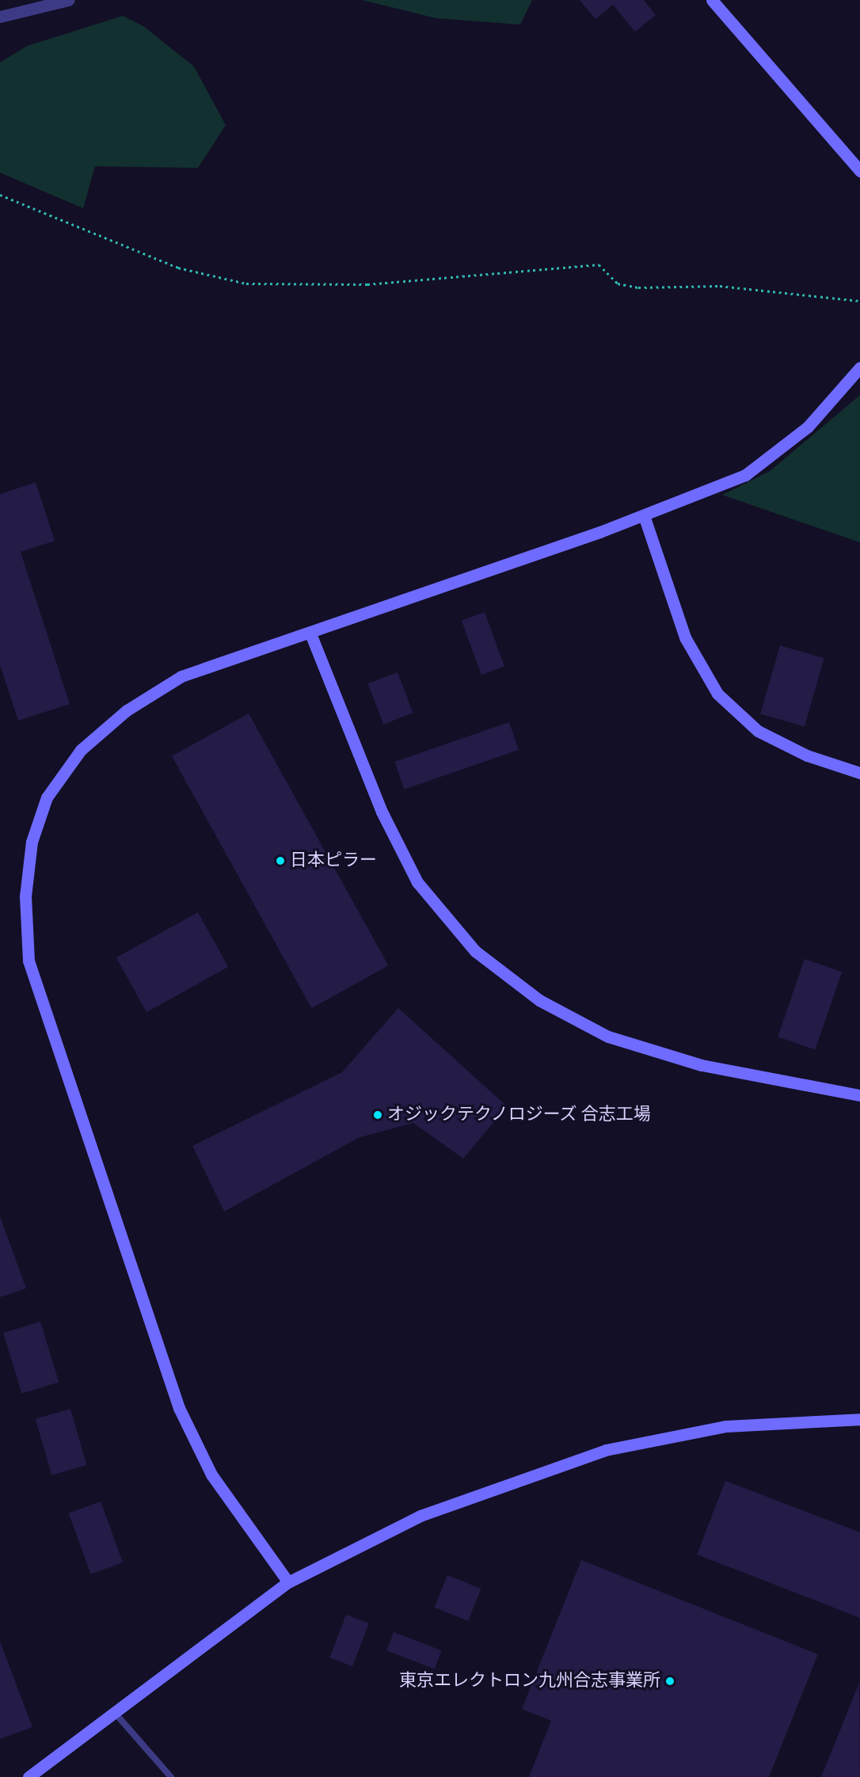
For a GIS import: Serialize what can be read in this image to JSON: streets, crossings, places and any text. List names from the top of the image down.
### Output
{
  "places": ["日本ピラー", "オジックテクノロジーズ 合志工場", "東京エレクトロン九州合志事業所"]
}
